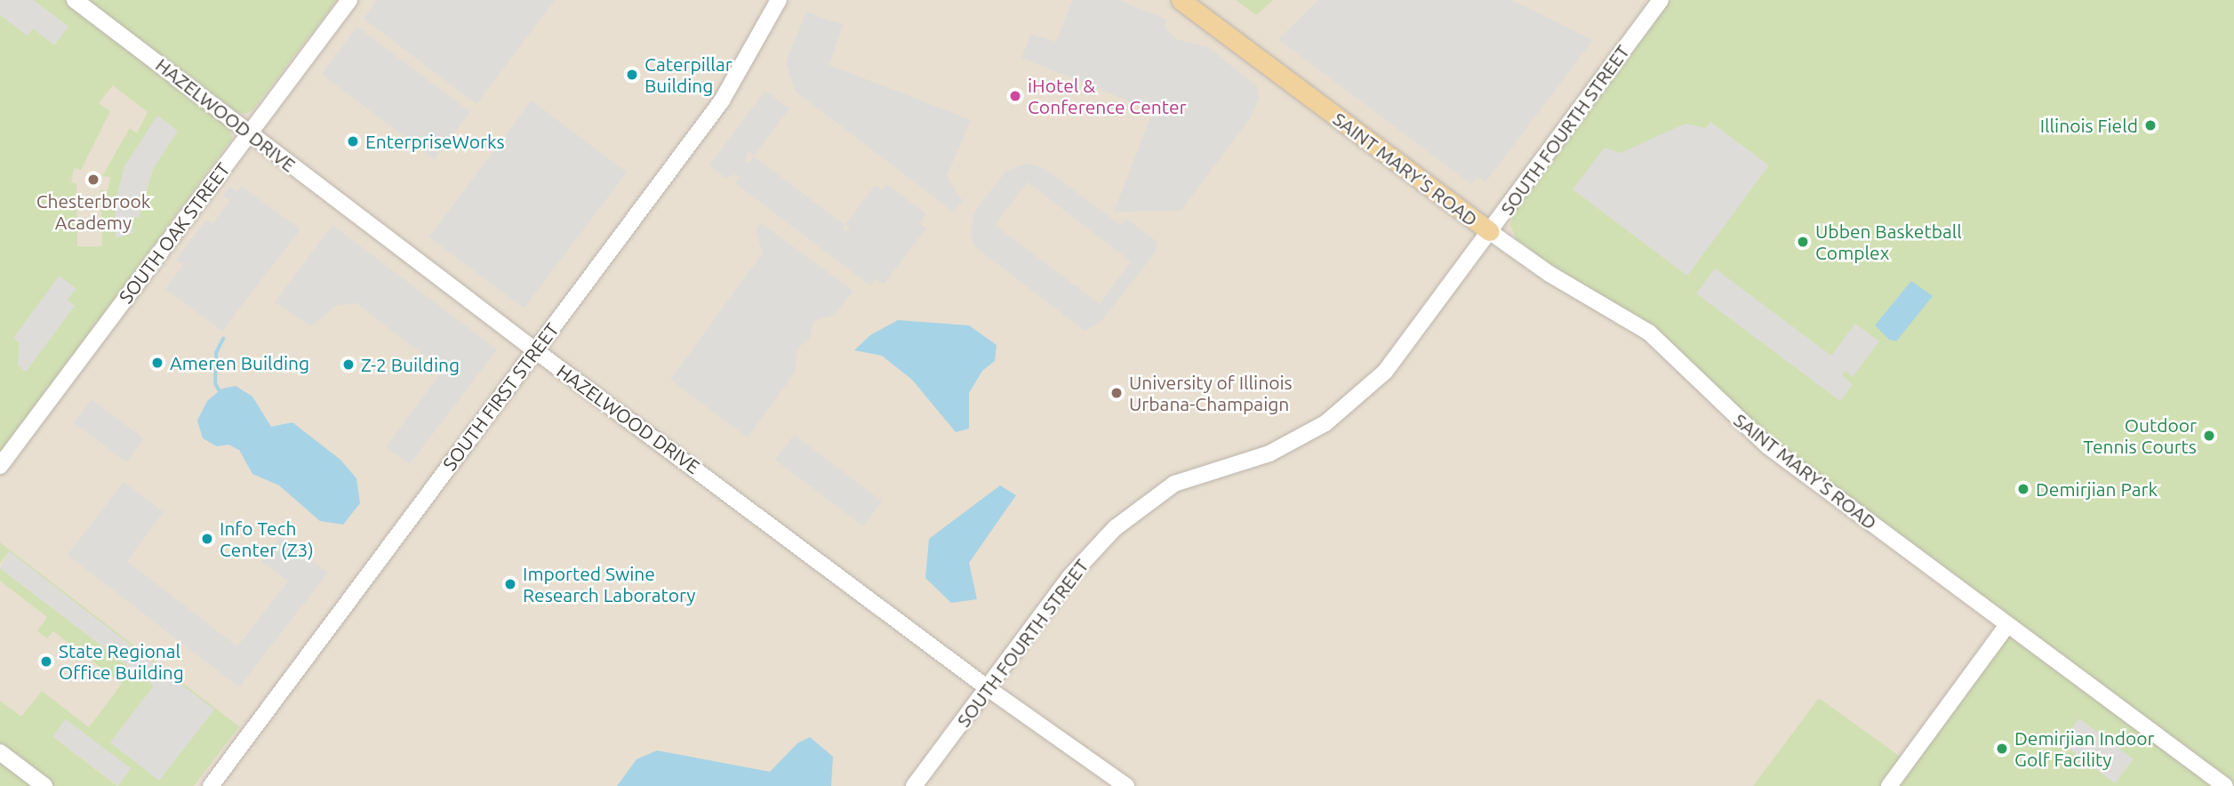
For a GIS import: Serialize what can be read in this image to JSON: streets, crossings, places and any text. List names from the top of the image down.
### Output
{
  "streets": {
    "main road": ["SAINT MARY'S ROAD"],
    "street": [
      "HAZELWOOD DRIVE",
      "SOUTH FOURTH STREET",
      "SOUTH OAK STREET",
      "SOUTH FIRST STREET"
    ]
  },
  "crossings": [
    ["HAZELWOOD DRIVE", "SOUTH FOURTH STREET"],
    ["HAZELWOOD DRIVE", "SOUTH OAK STREET"],
    ["HAZELWOOD DRIVE", "SOUTH FIRST STREET"],
    ["SOUTH FOURTH STREET", "SAINT MARY'S ROAD"]
  ],
  "places": [
    "Caterpillar Building",
    "iHotel & Conference Center",
    "Illinois Field",
    "EnterpriseWorks",
    "Chesterbrook Academy",
    "Ubben Basketball Complex",
    "Ameren Building",
    "Z-2 Building",
    "University of Illinois Urbana-Champaign",
    "Outdoor Tennis Courts",
    "Demirjian Park",
    "Info Tech Center (Z3)",
    "Imported Swine Research Laboratory",
    "State Regional Office Building",
    "Demirjian Indoor Golf Facility"
  ]
}
